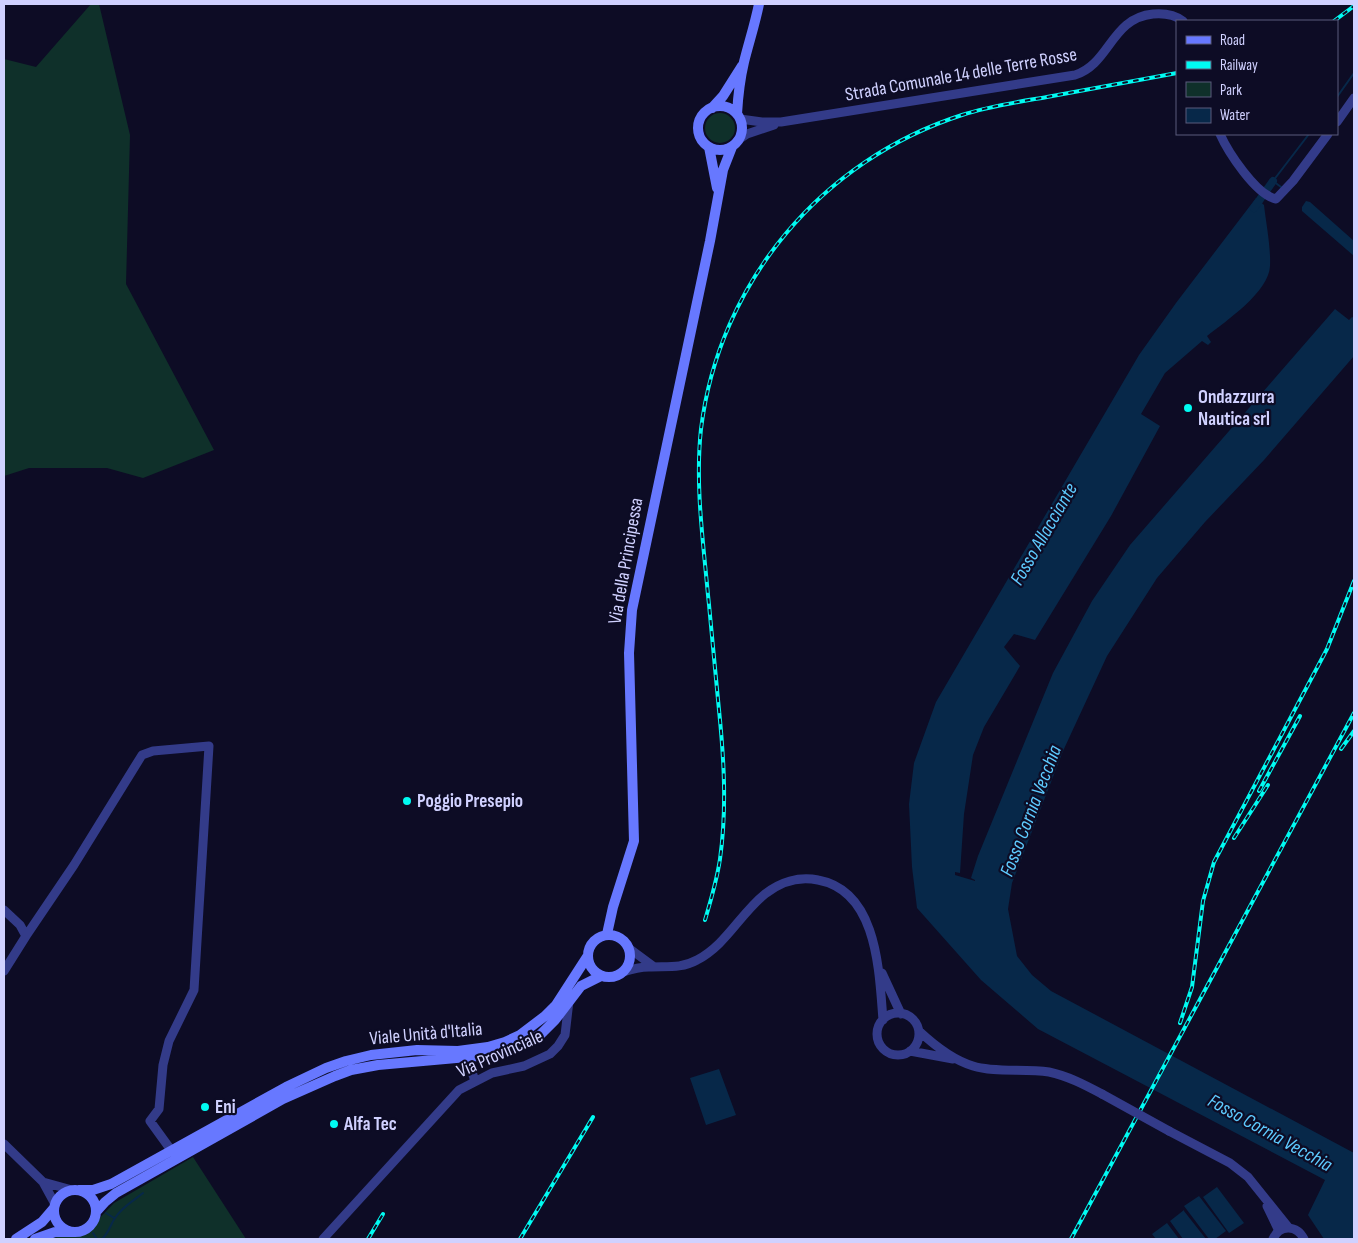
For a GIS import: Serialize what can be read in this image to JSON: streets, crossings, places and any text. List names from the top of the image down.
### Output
{
  "streets": {
    "main road": ["Via della Principessa", "Viale Unità d'Italia"],
    "street": ["Strada Comunale 14 delle Terre Rosse", "Via Provinciale"]
  },
  "crossings": [
    ["Strada Comunale 14 delle Terre Rosse", "Via della Principessa"],
    ["Via della Principessa", "Viale Unità d'Italia"],
    ["Viale Unità d'Italia", "Via Provinciale"]
  ],
  "water": ["Fosso Allacciante", "Fosso Cornia Vecchia"],
  "places": [
    "Ondazzurra Nautica srl",
    "Poggio Presepio",
    "Eni",
    "Alfa Tec"
  ],
  "legend": [
    "Road",
    "Railway",
    "Park",
    "Water"
  ]
}
